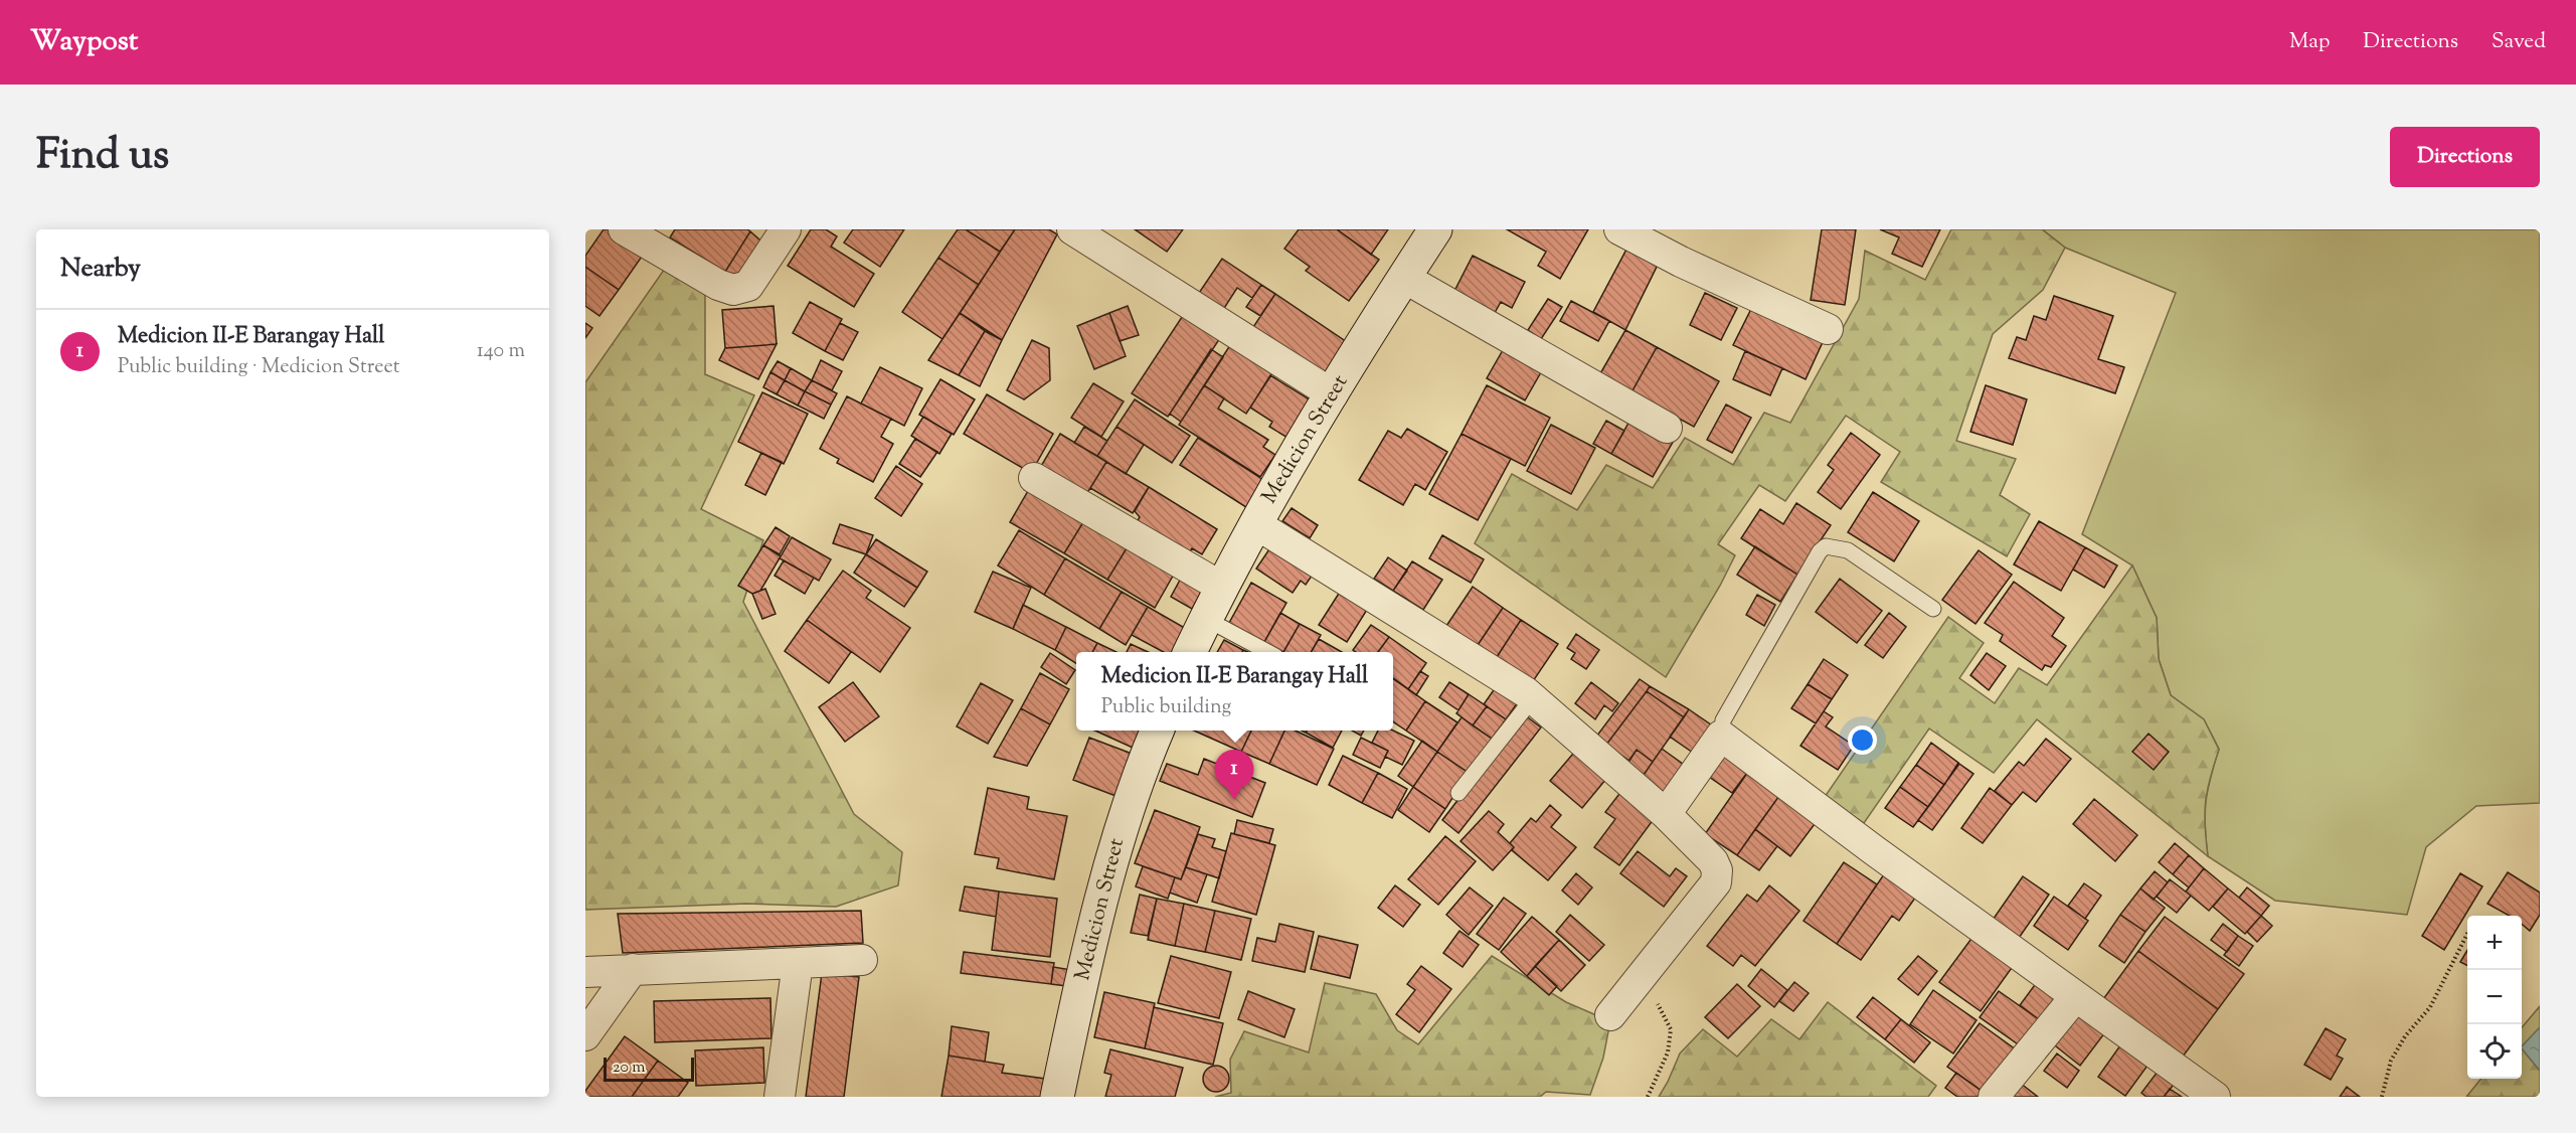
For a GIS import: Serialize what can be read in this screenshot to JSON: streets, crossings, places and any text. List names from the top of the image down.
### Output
{
  "streets": {
    "street": ["Medicion Street"]
  },
  "scale_bar": "20 m",
  "page": {
    "header": "Waypost",
    "nav": ["Map", "Directions", "Saved"],
    "title": "Find us",
    "buttons": "Directions",
    "heading": "Nearby",
    "list": [
      {
        "mark": "1",
        "name": "Medicion II-E Barangay Hall",
        "note": "Public building · Medicion Street",
        "value": "140 m"
      }
    ],
    "popup": ["Medicion II-E Barangay Hall", "Public building"],
    "pins": "1",
    "map_buttons": ["+", "−"],
    "scale": "20 m"
  }
}
